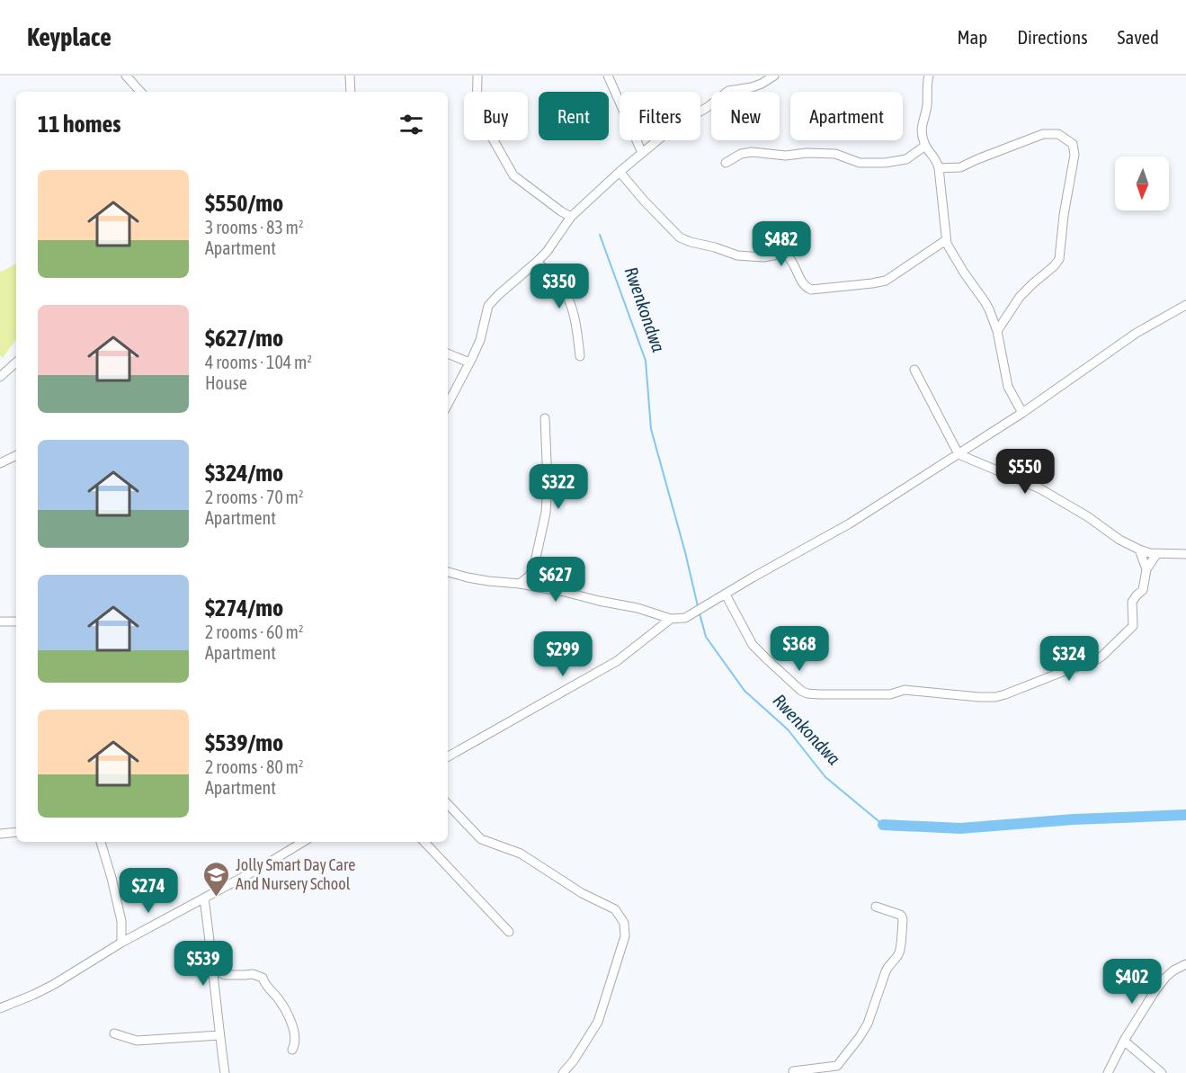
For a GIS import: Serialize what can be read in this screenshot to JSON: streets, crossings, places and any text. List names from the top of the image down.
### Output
{
  "water": ["Rwenkondwa"],
  "places": {
    "school or university": ["Jolly Smart Day Care And Nursery School"]
  },
  "north": "bottom",
  "page": {
    "header": "Keyplace",
    "nav": ["Map", "Directions", "Saved"],
    "chip": [
      "Buy",
      "Rent",
      "Filters",
      "New",
      "Apartment"
    ],
    "heading": "11 homes",
    "list": [
      {
        "name": "$550/mo",
        "note": "3 rooms · 83 m² · Apartment"
      },
      {
        "name": "$627/mo",
        "note": "4 rooms · 104 m² · House"
      },
      {
        "name": "$324/mo",
        "note": "2 rooms · 70 m² · Apartment"
      },
      {
        "name": "$274/mo",
        "note": "2 rooms · 60 m² · Apartment"
      },
      {
        "name": "$539/mo",
        "note": "2 rooms · 80 m² · Apartment"
      }
    ],
    "price": [
      "$482",
      "$350",
      "$550",
      "$322",
      "$627",
      "$368",
      "$299",
      "$324",
      "$274",
      "$539",
      "$402"
    ]
  }
}
